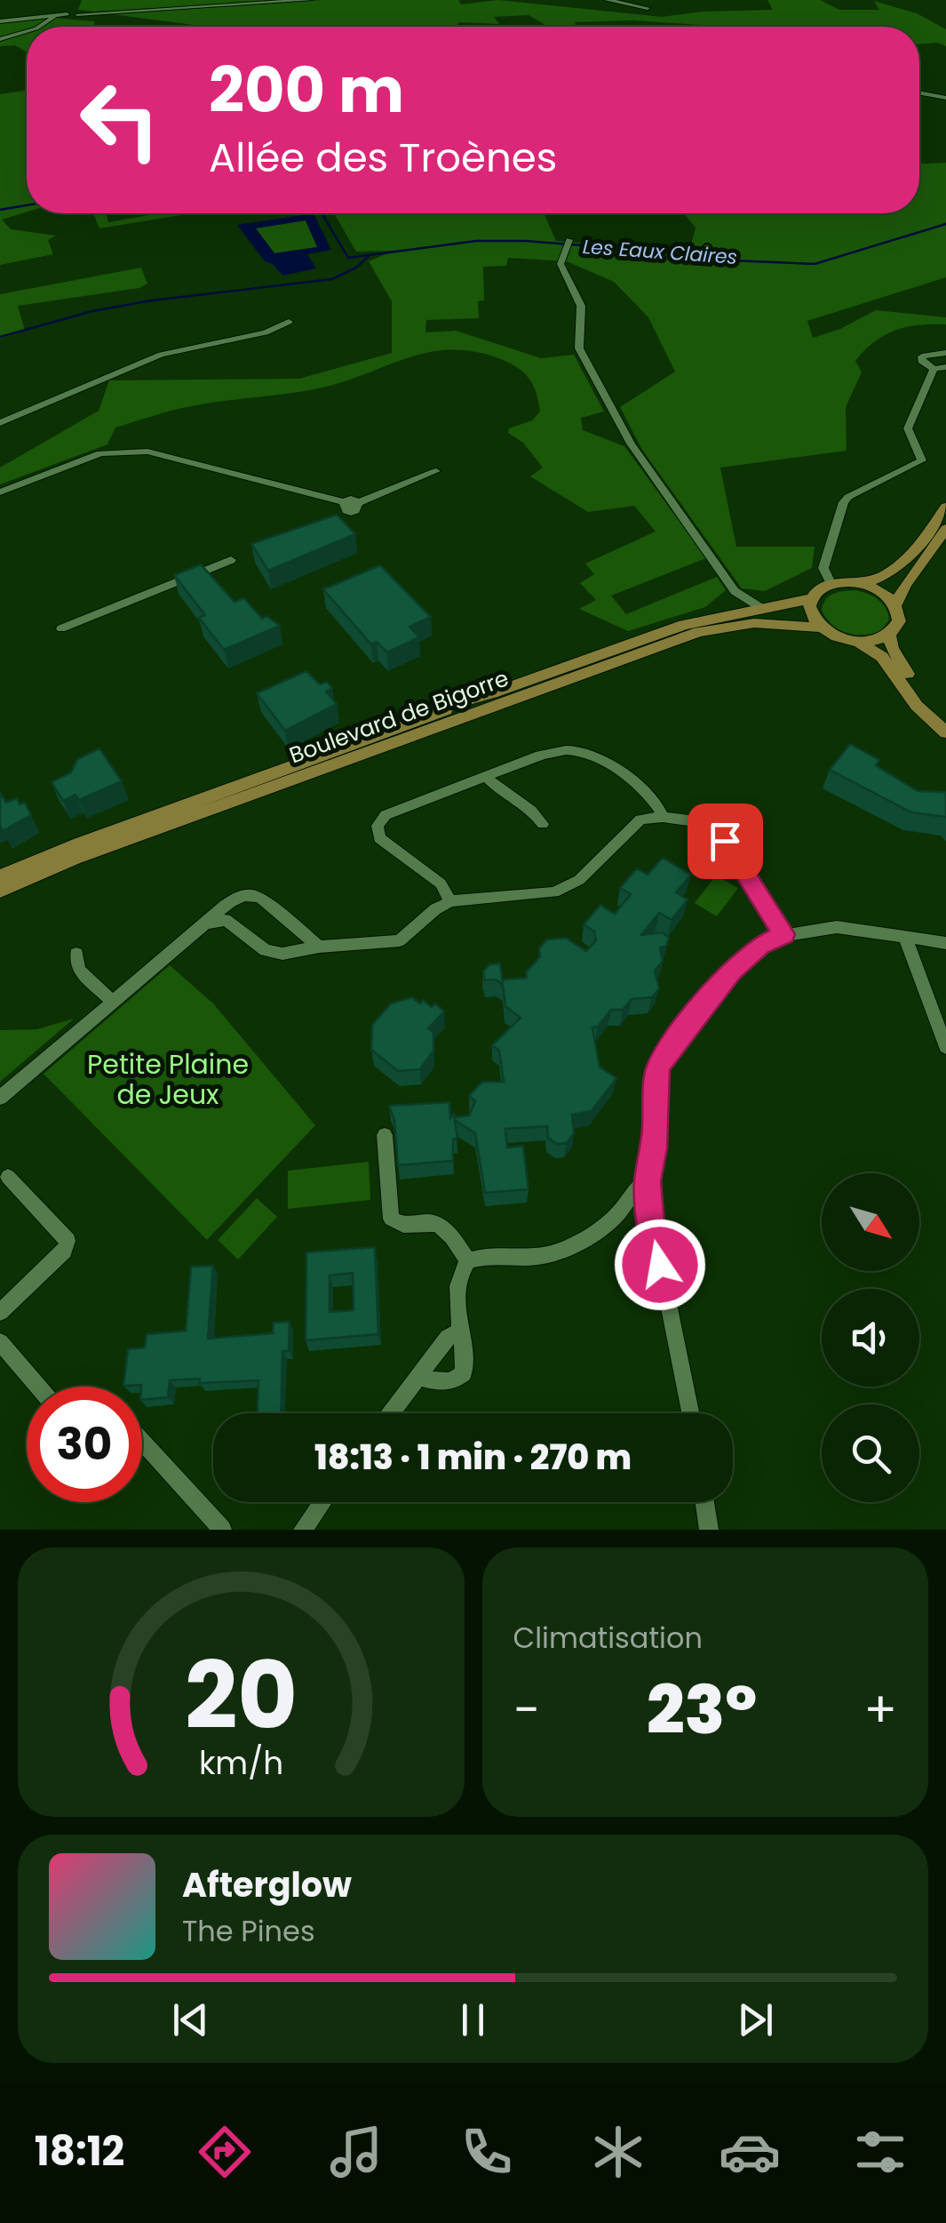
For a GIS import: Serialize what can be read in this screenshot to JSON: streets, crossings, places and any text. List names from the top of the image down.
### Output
{
  "streets": {
    "main road": ["Boulevard de Bigorre"]
  },
  "water": ["Les Eaux Claires"],
  "parks": ["Petite Plaine de Jeux"],
  "north": "bottom right",
  "page": {
    "turn": ["200 m", "Allée des Troènes"],
    "limit": "30",
    "trip": "18:13 · 1 min · 270 m",
    "tile": "Climatisation",
    "heat": ["−", "23°", "+"],
    "song": ["Afterglow", "The Pines"],
    "tabs": "18:12",
    "gauge": ["20", "km/h"]
  }
}
